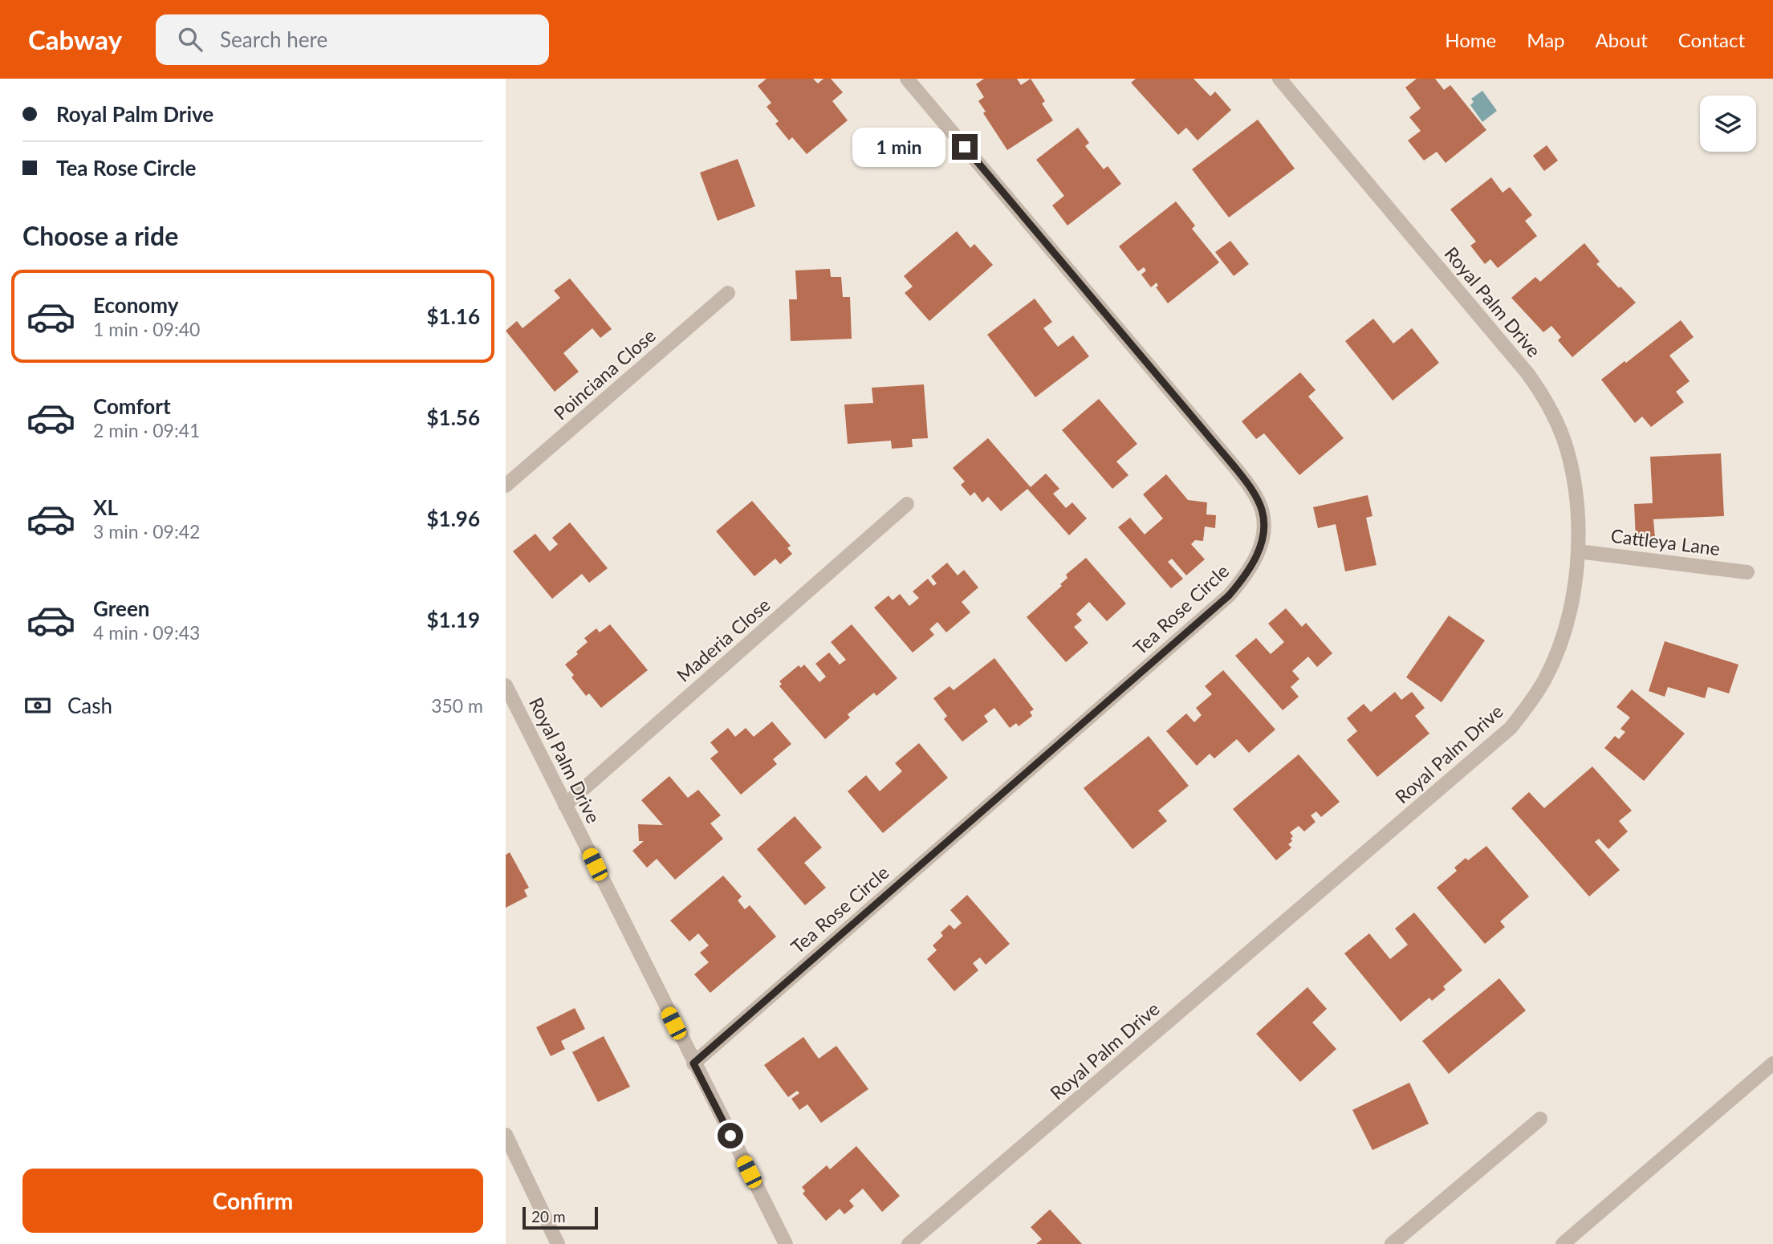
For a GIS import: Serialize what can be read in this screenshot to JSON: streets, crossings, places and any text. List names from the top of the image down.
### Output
{
  "streets": {
    "street": [
      "Royal Palm Drive",
      "Poinciana Close",
      "Cattleya Lane",
      "Tea Rose Circle",
      "Maderia Close"
    ]
  },
  "crossings": [
    ["Royal Palm Drive", "Cattleya Lane"],
    ["Royal Palm Drive", "Tea Rose Circle"],
    ["Royal Palm Drive", "Maderia Close"]
  ],
  "scale_bar": "20 m",
  "page": {
    "header": "Cabway",
    "search": "Search here",
    "nav": [
      "Home",
      "Map",
      "About",
      "Contact"
    ],
    "banner": ["Royal Palm Drive", "Tea Rose Circle"],
    "bubble": "1 min",
    "heading": "Choose a ride",
    "list": [
      {
        "name": "Economy",
        "note": "1 min · 09:40",
        "value": "$1.16"
      },
      {
        "name": "Comfort",
        "note": "2 min · 09:41",
        "value": "$1.56"
      },
      {
        "name": "XL",
        "note": "3 min · 09:42",
        "value": "$1.96"
      },
      {
        "name": "Green",
        "note": "4 min · 09:43",
        "value": "$1.19"
      }
    ],
    "pay": ["Cash", "350 m"],
    "buttons": "Confirm",
    "scale": "20 m"
  }
}
